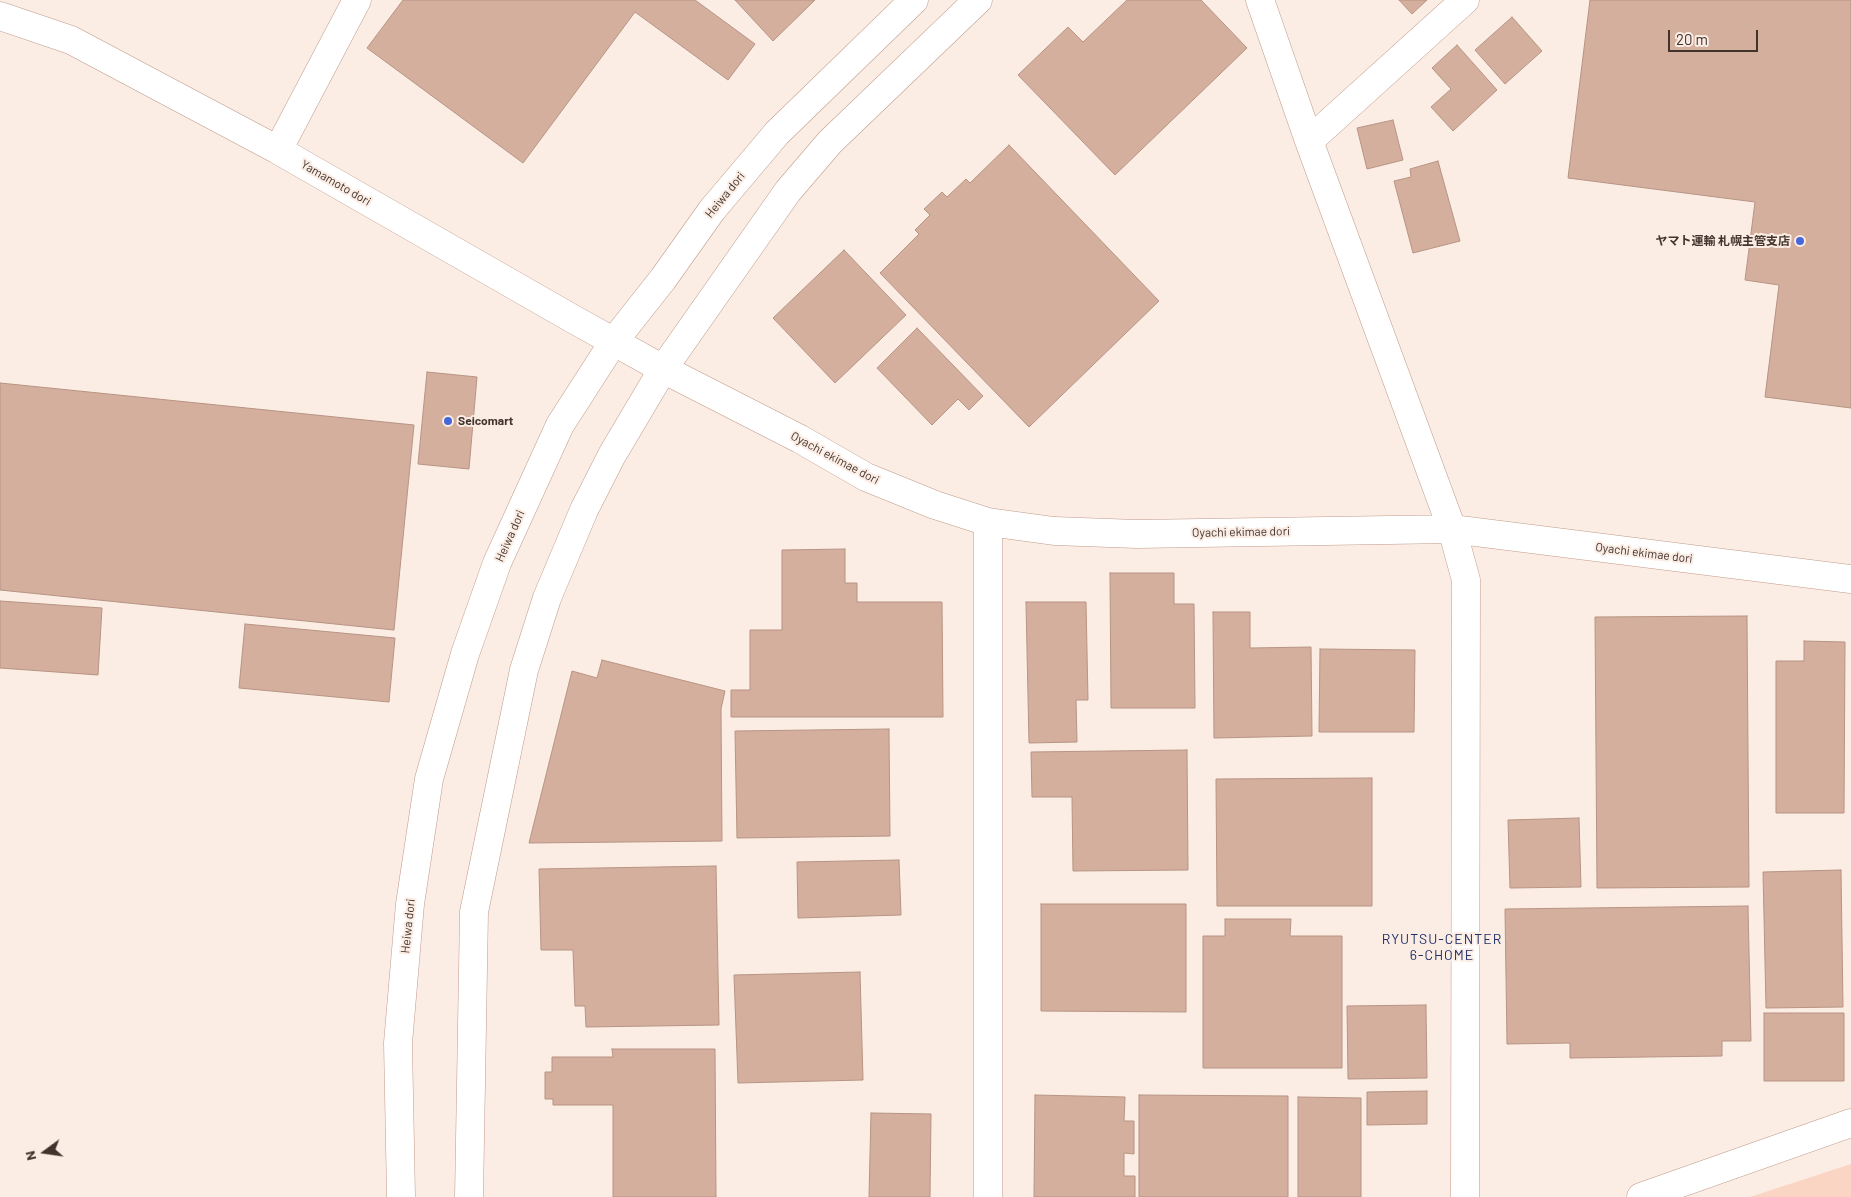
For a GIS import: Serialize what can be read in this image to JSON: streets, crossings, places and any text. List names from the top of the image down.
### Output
{
  "streets": {
    "street": ["Yamamoto dori", "Heiwa dori", "Oyachi ekimae dori"]
  },
  "crossings": [
    ["Yamamoto dori", "Heiwa dori"],
    ["Yamamoto dori", "Oyachi ekimae dori"]
  ],
  "districts": ["RYUTSU-CENTER 6-CHOME"],
  "places": ["ヤマト運輸 札幌主管支店", "Seicomart"],
  "scale_bar": "20 m",
  "north": "left"
}
